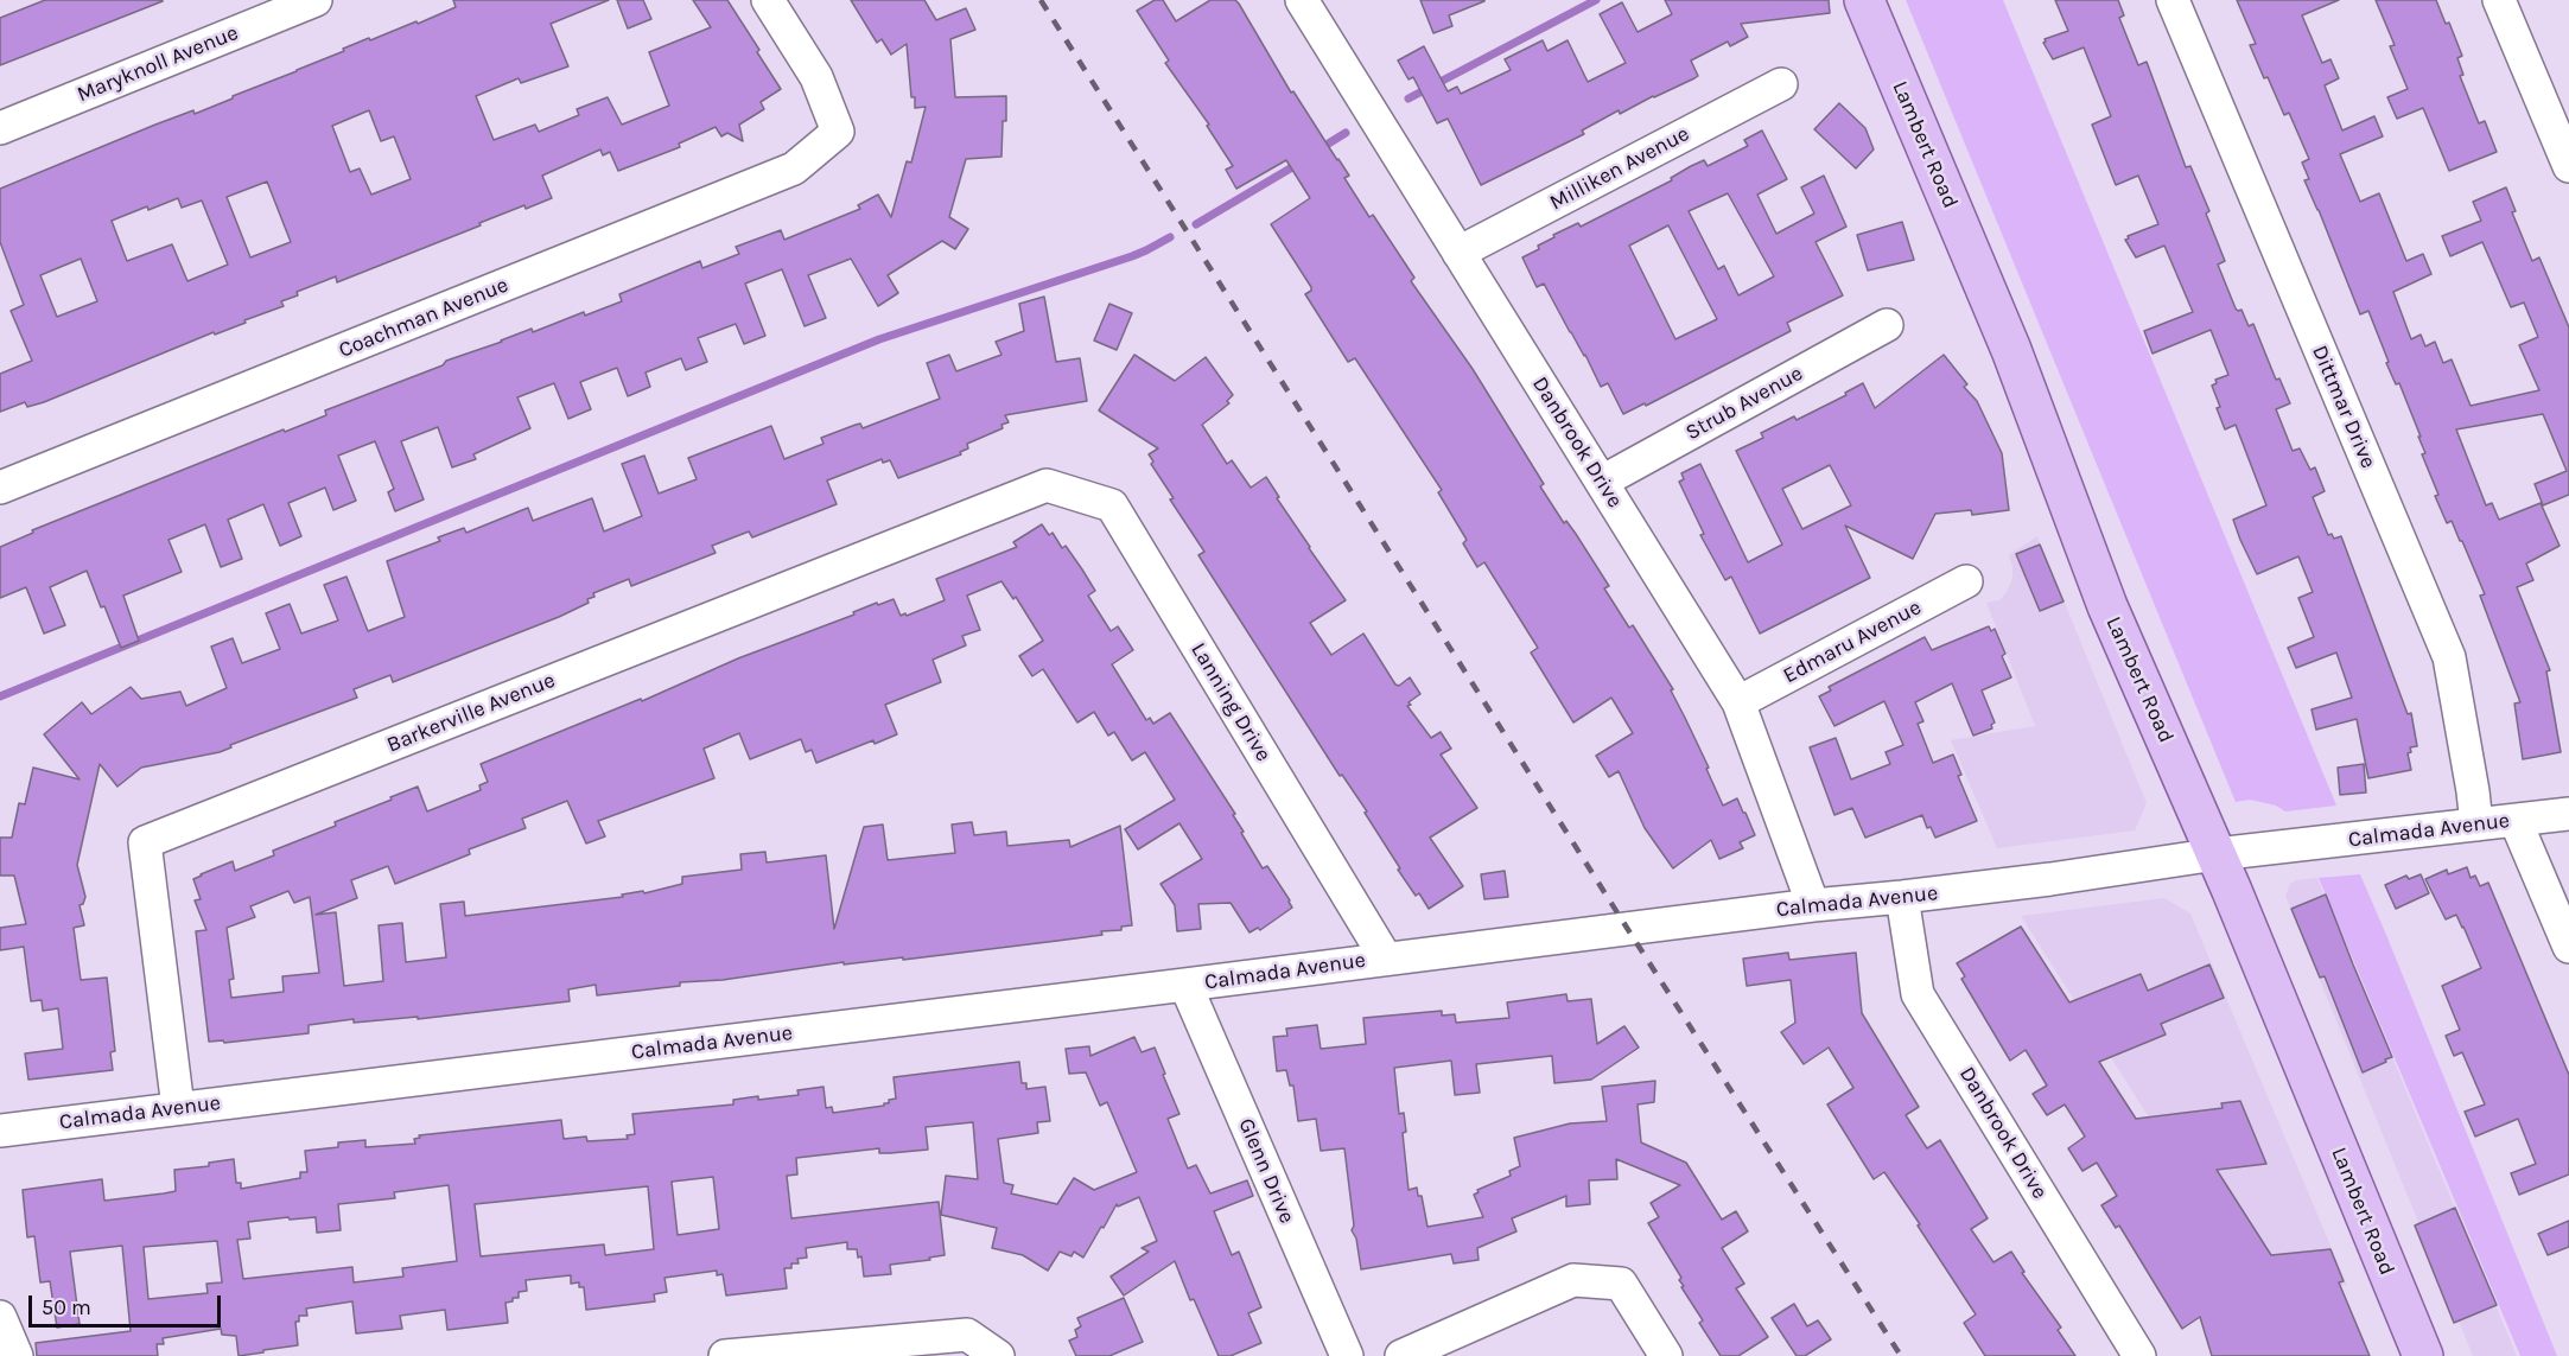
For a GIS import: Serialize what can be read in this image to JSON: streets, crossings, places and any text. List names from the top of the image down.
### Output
{
  "streets": {
    "main road": ["Lambert Road"],
    "street": [
      "Maryknoll Avenue",
      "Milliken Avenue",
      "Coachman Avenue",
      "Strub Avenue",
      "Dittmar Drive",
      "Danbrook Drive",
      "Edmaru Avenue",
      "Lanning Drive",
      "Barkerville Avenue",
      "Calmada Avenue",
      "Glenn Drive"
    ]
  },
  "crossings": [
    ["Lambert Road", "Calmada Avenue"],
    ["Milliken Avenue", "Danbrook Drive"],
    ["Strub Avenue", "Danbrook Drive"],
    ["Dittmar Drive", "Calmada Avenue"],
    ["Danbrook Drive", "Edmaru Avenue"],
    ["Danbrook Drive", "Calmada Avenue"],
    ["Lanning Drive", "Barkerville Avenue"],
    ["Lanning Drive", "Calmada Avenue"],
    ["Barkerville Avenue", "Calmada Avenue"],
    ["Calmada Avenue", "Glenn Drive"]
  ],
  "scale_bar": "50 m"
}
